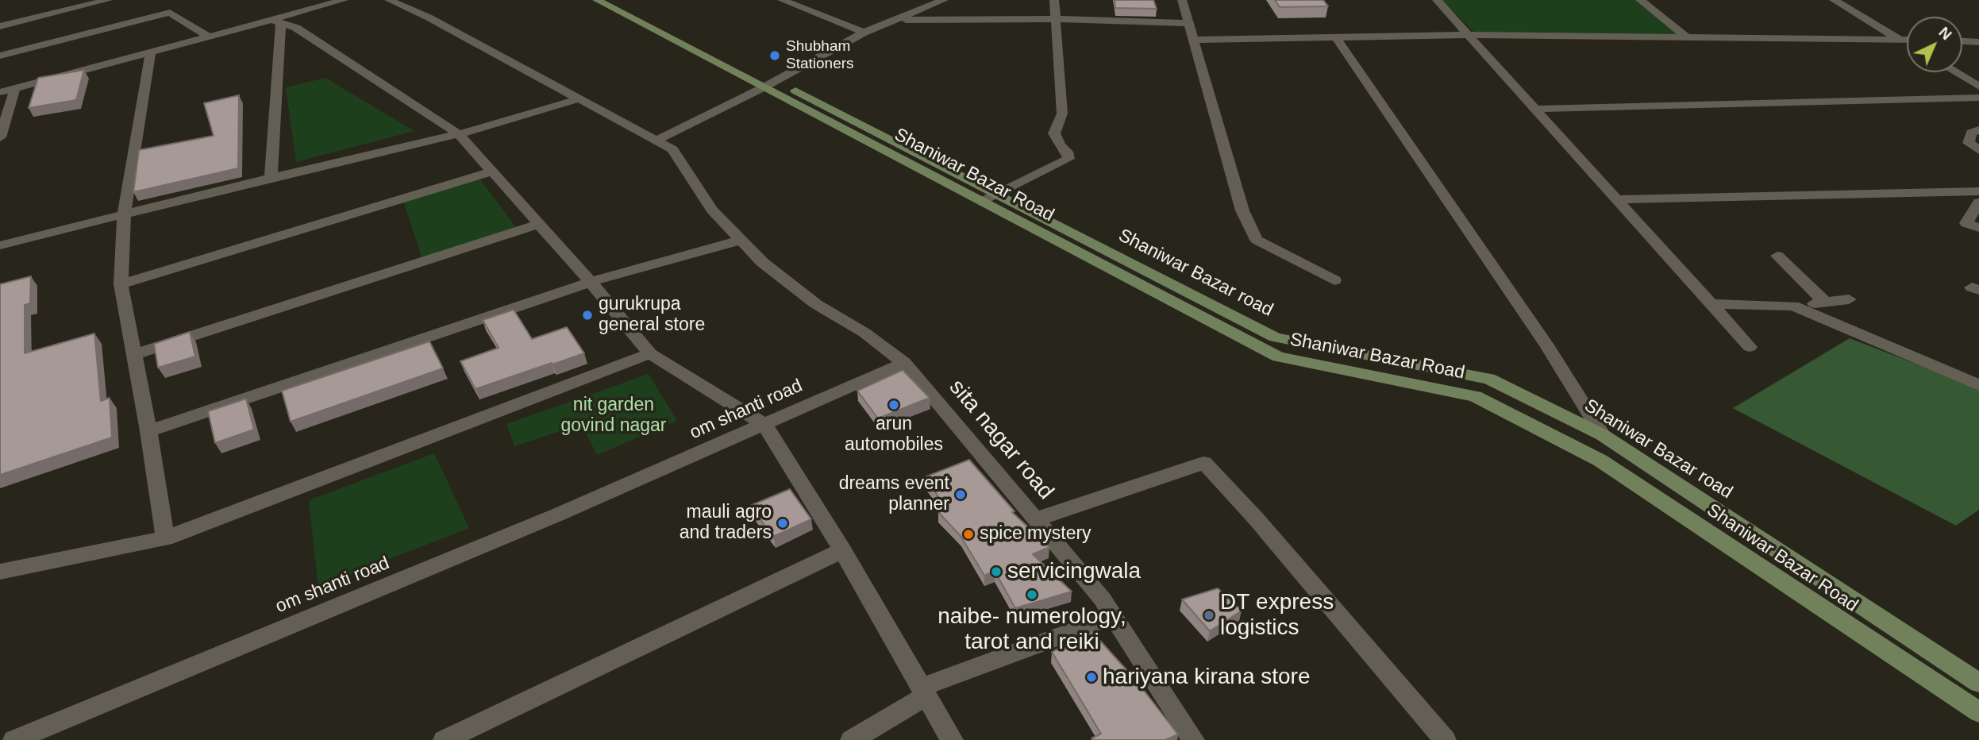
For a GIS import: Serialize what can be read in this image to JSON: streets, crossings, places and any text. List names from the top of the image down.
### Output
{
  "streets": {
    "main road": ["Shaniwar Bazar Road", "Shaniwar Bazar road"],
    "street": ["om shanti road", "sita nagar road"]
  },
  "crossings": [
    ["Shaniwar Bazar Road", "Shaniwar Bazar road"],
    ["om shanti road", "sita nagar road"]
  ],
  "parks": ["nit garden govind nagar"],
  "places": [
    "Shubham Stationers",
    "gurukrupa general store",
    "arun automobiles",
    "dreams event planner",
    "mauli agro and traders",
    "spice mystery",
    "servicingwala",
    "naibe- numerology, tarot and reiki",
    "DT express logistics",
    "hariyana kirana store"
  ],
  "north": "top right"
}
